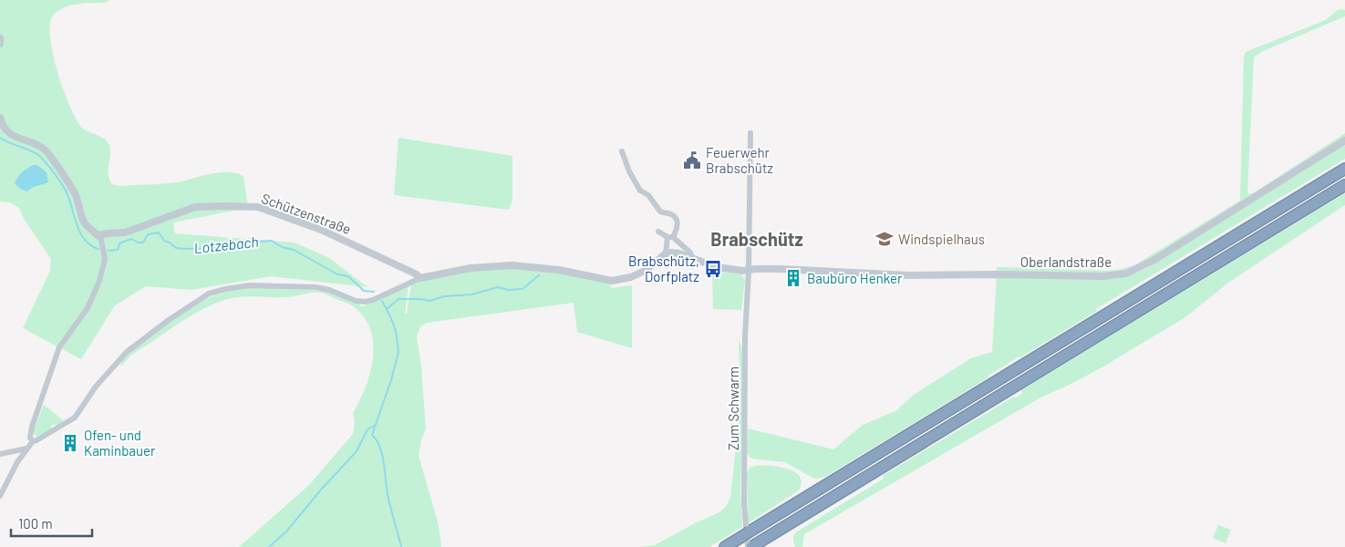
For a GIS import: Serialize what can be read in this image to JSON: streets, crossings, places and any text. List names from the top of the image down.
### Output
{
  "streets": {
    "street": ["Schützenstraße", "Oberlandstraße", "Zum Schwarm"]
  },
  "crossings": [
    ["Oberlandstraße", "Zum Schwarm"]
  ],
  "districts": ["Brabschütz"],
  "water": ["Lotzebach"],
  "places": {
    "public building": ["Feuerwehr Brabschütz"],
    "school or university": ["Windspielhaus"],
    "bus stop": ["Brabschütz, Dorfplatz"],
    "building": ["Baubüro Henker", "Ofen- und Kaminbauer"]
  },
  "scale_bar": "100 m"
}
